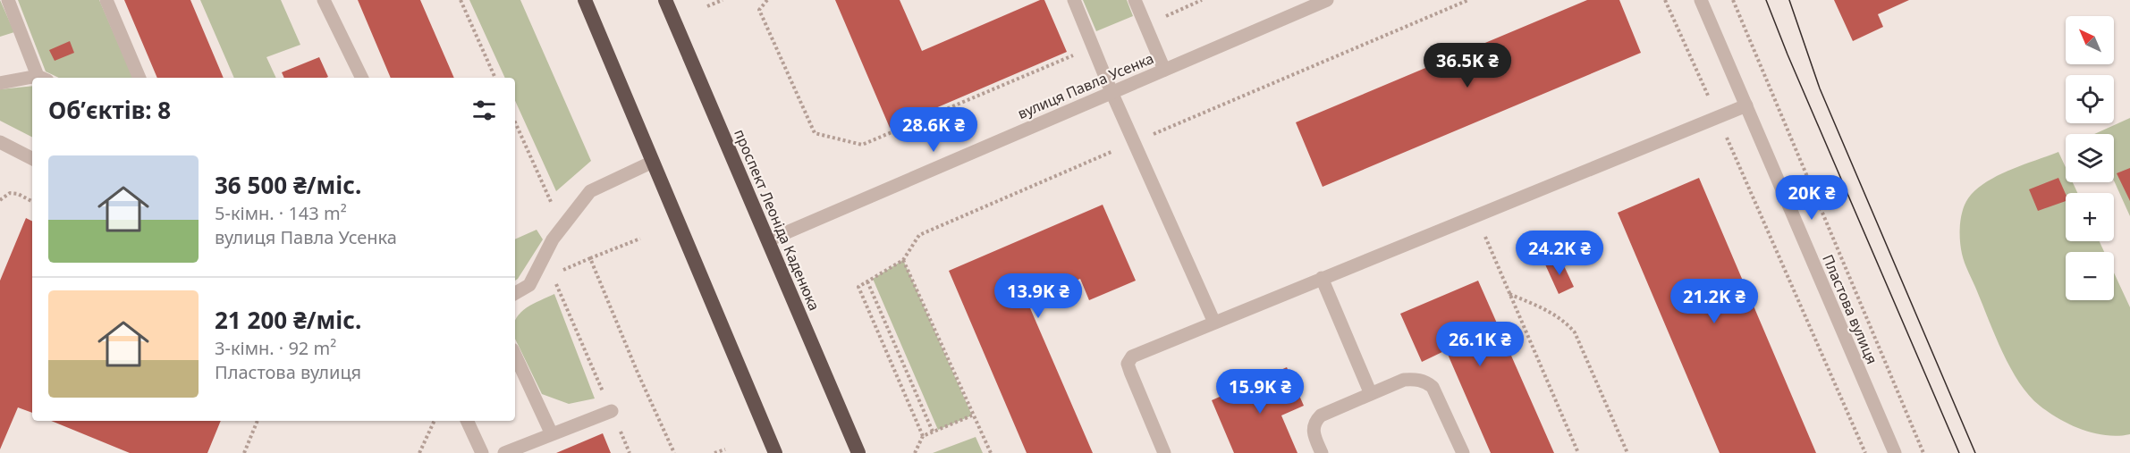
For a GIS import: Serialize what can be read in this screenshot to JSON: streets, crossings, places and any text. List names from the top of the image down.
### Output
{
  "streets": {
    "highway": ["проспект Леоніда Каденюка"],
    "street": ["вулиця Павла Усенка", "Пластова вулиця"]
  },
  "crossings": [
    ["вулиця Павла Усенка", "проспект Леоніда Каденюка"]
  ],
  "north": "top left",
  "page": {
    "map_buttons": ["+", "−"],
    "price": [
      "36.5K ₴",
      "28.6K ₴",
      "20K ₴",
      "24.2K ₴",
      "13.9K ₴",
      "21.2K ₴",
      "26.1K ₴",
      "15.9K ₴"
    ],
    "heading": "Об’єктів: 8",
    "list": [
      {
        "name": "36 500 ₴/міс.",
        "note": "5-кімн. · 143 m² · вулиця Павла Усенка"
      },
      {
        "name": "21 200 ₴/міс.",
        "note": "3-кімн. · 92 m² · Пластова вулиця"
      }
    ]
  }
}
